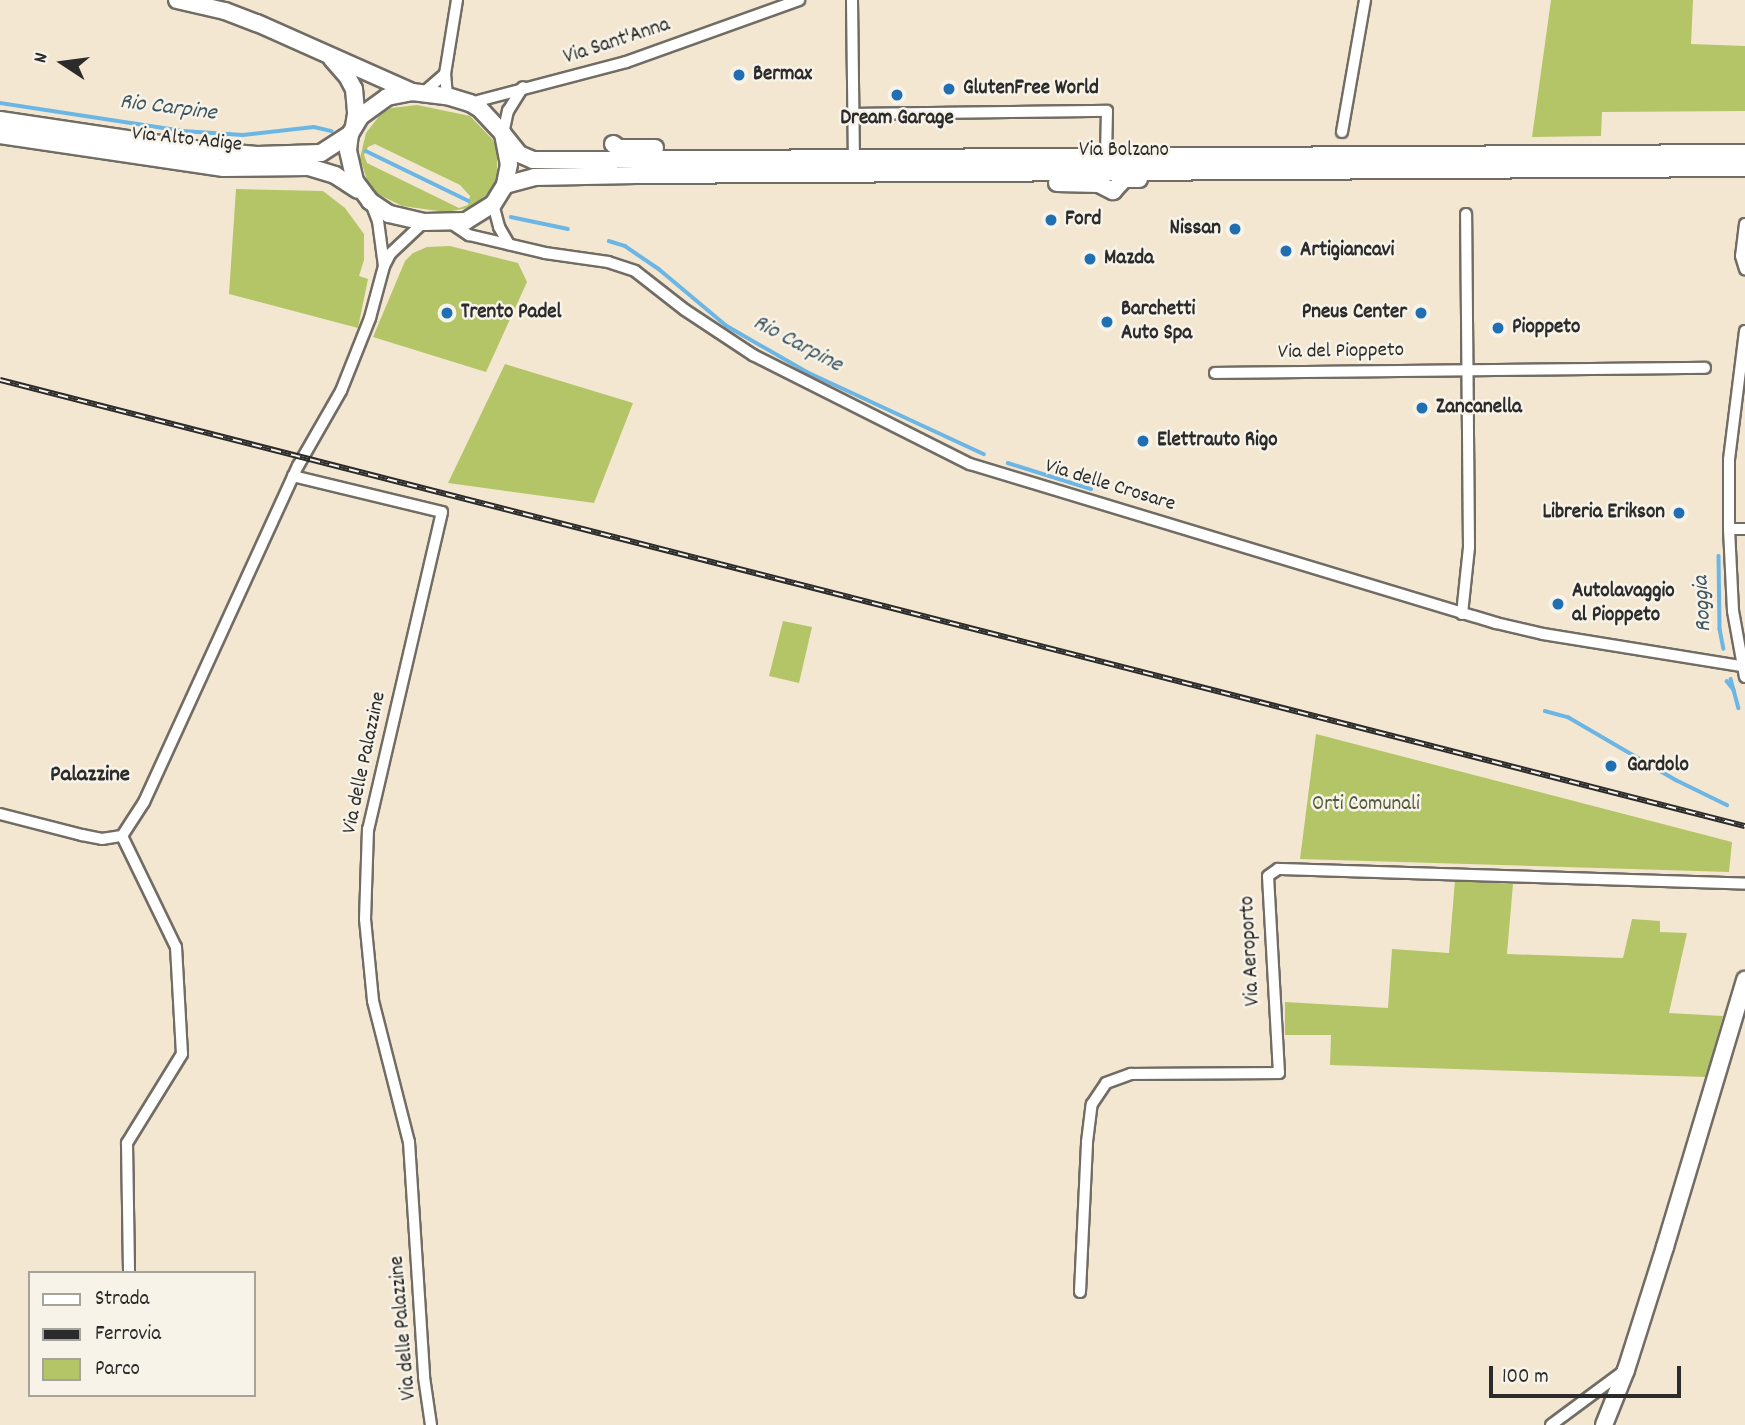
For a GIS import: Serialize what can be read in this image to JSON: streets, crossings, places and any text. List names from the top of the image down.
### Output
{
  "streets": {
    "main road": ["Via Alto Adige", "Via Bolzano"],
    "street": [
      "Via Sant'Anna",
      "Via del Pioppeto",
      "Via delle Crosare",
      "Via delle Palazzine",
      "Via Aeroporto"
    ]
  },
  "crossings": [
    ["Via Sant'Anna", "Via Alto Adige"],
    ["Via Sant'Anna", "Via Bolzano"],
    ["Via Sant'Anna", "Via delle Crosare"],
    ["Via Alto Adige", "Via Bolzano"],
    ["Via Alto Adige", "Via delle Crosare"],
    ["Via Bolzano", "Via delle Crosare"]
  ],
  "districts": ["Palazzine"],
  "water": ["Rio Carpine", "Roggia"],
  "parks": ["Orti Comunali"],
  "places": [
    "Bermax",
    "GlutenFree World",
    "Dream Garage",
    "Ford",
    "Nissan",
    "Artigiancavi",
    "Mazda",
    "Trento Padel",
    "Pneus Center",
    "Barchetti Auto Spa",
    "Pioppeto",
    "Zancanella",
    "Elettrauto Rigo",
    "Libreria Erikson",
    "Autolavaggio al Pioppeto",
    "Gardolo"
  ],
  "legend": ["Strada", "Ferrovia", "Parco"],
  "scale_bar": "100 m",
  "north": "left"
}
